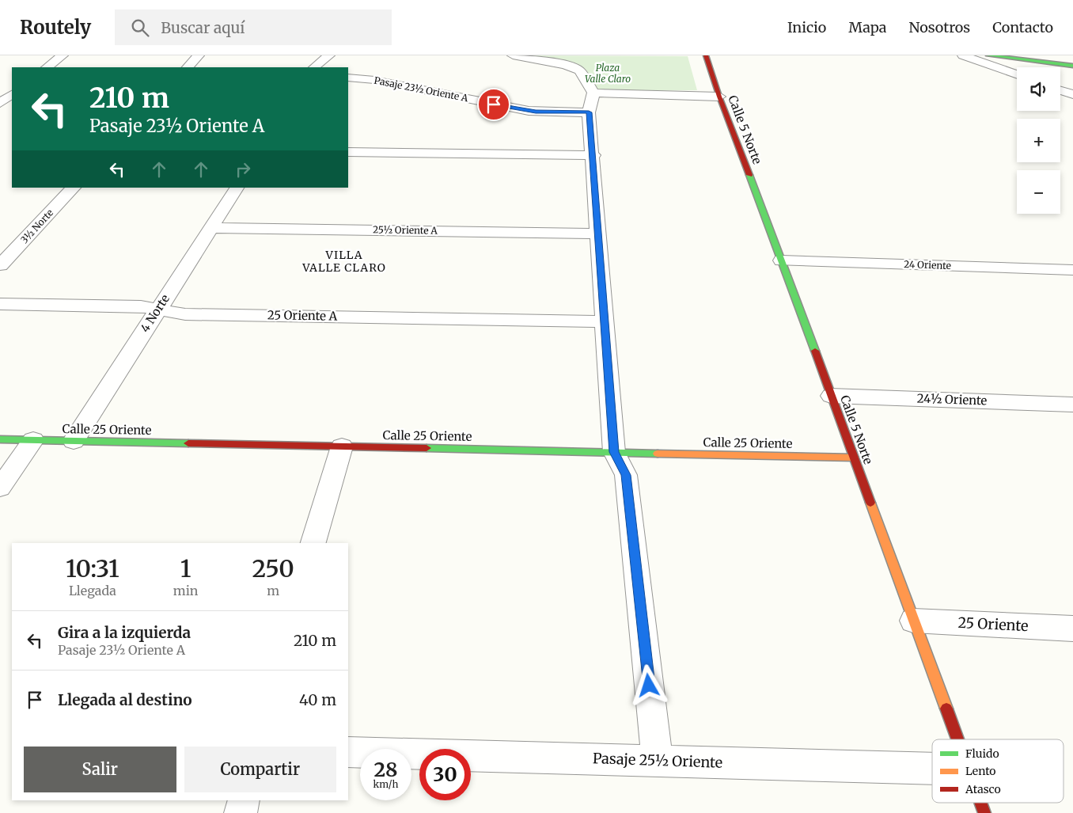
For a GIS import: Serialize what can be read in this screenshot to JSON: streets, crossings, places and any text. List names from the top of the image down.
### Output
{
  "streets": {
    "street": [
      "Pasaje 23½ Oriente A",
      "Calle 5 Norte",
      "3½ Norte",
      "25½ Oriente A",
      "24 Oriente",
      "4 Norte",
      "25 Oriente A",
      "24½ Oriente",
      "Calle 25 Oriente",
      "25 Oriente",
      "Pasaje 25½ Oriente"
    ]
  },
  "crossings": [
    ["Calle 5 Norte", "24 Oriente"],
    ["Calle 5 Norte", "24½ Oriente"],
    ["Calle 5 Norte", "Calle 25 Oriente"],
    ["Calle 5 Norte", "25 Oriente"],
    ["25½ Oriente A", "4 Norte"],
    ["4 Norte", "25 Oriente A"],
    ["4 Norte", "Calle 25 Oriente"]
  ],
  "districts": ["VILLA VALLE CLARO"],
  "parks": ["Plaza Valle Claro"],
  "legend": ["Fluido", "Lento", "Atasco"],
  "page": {
    "header": "Routely",
    "search": "Buscar aquí",
    "nav": [
      "Inicio",
      "Mapa",
      "Nosotros",
      "Contacto"
    ],
    "map_buttons": ["+", "−"],
    "turn": ["210 m", "Pasaje 23½ Oriente A"],
    "eta": [
      "10:31",
      "Llegada",
      "1",
      "min",
      "250",
      "m"
    ],
    "list": [
      {
        "name": "Gira a la izquierda",
        "note": "Pasaje 23½ Oriente A",
        "value": "210 m"
      },
      {
        "name": "Llegada al destino",
        "value": "40 m"
      }
    ],
    "buttons": ["Salir", "Compartir"],
    "speed": "28 km/h",
    "limit": "30"
  }
}
